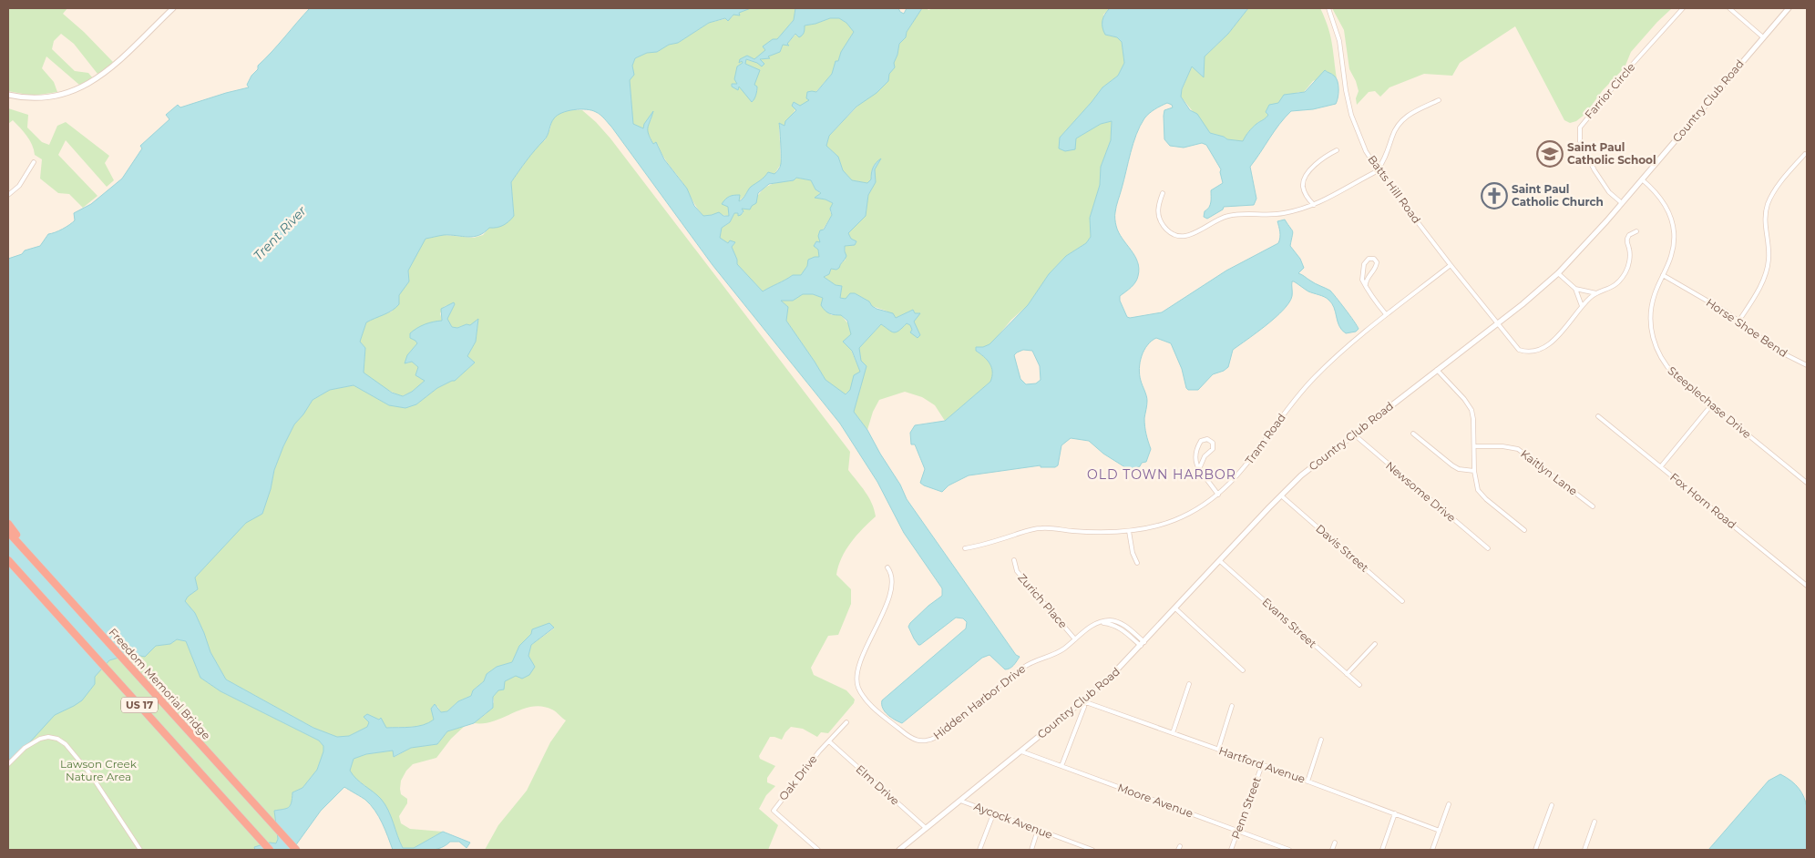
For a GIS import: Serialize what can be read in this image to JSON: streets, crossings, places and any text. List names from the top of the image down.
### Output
{
  "streets": {
    "highway": ["Freedom Memorial Bridge", "US 17"],
    "street": [
      "Farrior Circle",
      "Country Club Road",
      "Batts Hill Road",
      "Horse Shoe Bend",
      "Steeplechase Drive",
      "Tram Road",
      "Kaitlyn Lane",
      "Newsome Drive",
      "Fox Horn Road",
      "Davis Street",
      "Zurich Place",
      "Evans Street",
      "Hidden Harbor Drive",
      "Hartford Avenue",
      "Oak Drive",
      "Elm Drive",
      "Moore Avenue",
      "Penn Street",
      "Aycock Avenue"
    ]
  },
  "crossings": [
    ["Farrior Circle", "Country Club Road"],
    ["Country Club Road", "Batts Hill Road"],
    ["Country Club Road", "Steeplechase Drive"],
    ["Country Club Road", "Newsome Drive"],
    ["Country Club Road", "Davis Street"],
    ["Country Club Road", "Evans Street"],
    ["Country Club Road", "Hidden Harbor Drive"],
    ["Country Club Road", "Hartford Avenue"],
    ["Country Club Road", "Elm Drive"],
    ["Country Club Road", "Moore Avenue"],
    ["Country Club Road", "Aycock Avenue"],
    ["Batts Hill Road", "Tram Road"],
    ["Horse Shoe Bend", "Steeplechase Drive"],
    ["Zurich Place", "Hidden Harbor Drive"],
    ["Hartford Avenue", "Penn Street"],
    ["Oak Drive", "Elm Drive"],
    ["Moore Avenue", "Penn Street"]
  ],
  "districts": ["OLD TOWN HARBOR"],
  "water": ["Trent River"],
  "parks": ["Lawson Creek Nature Area"],
  "places": {
    "school or university": ["Saint Paul Catholic School"],
    "church": ["Saint Paul Catholic Church"]
  }
}
